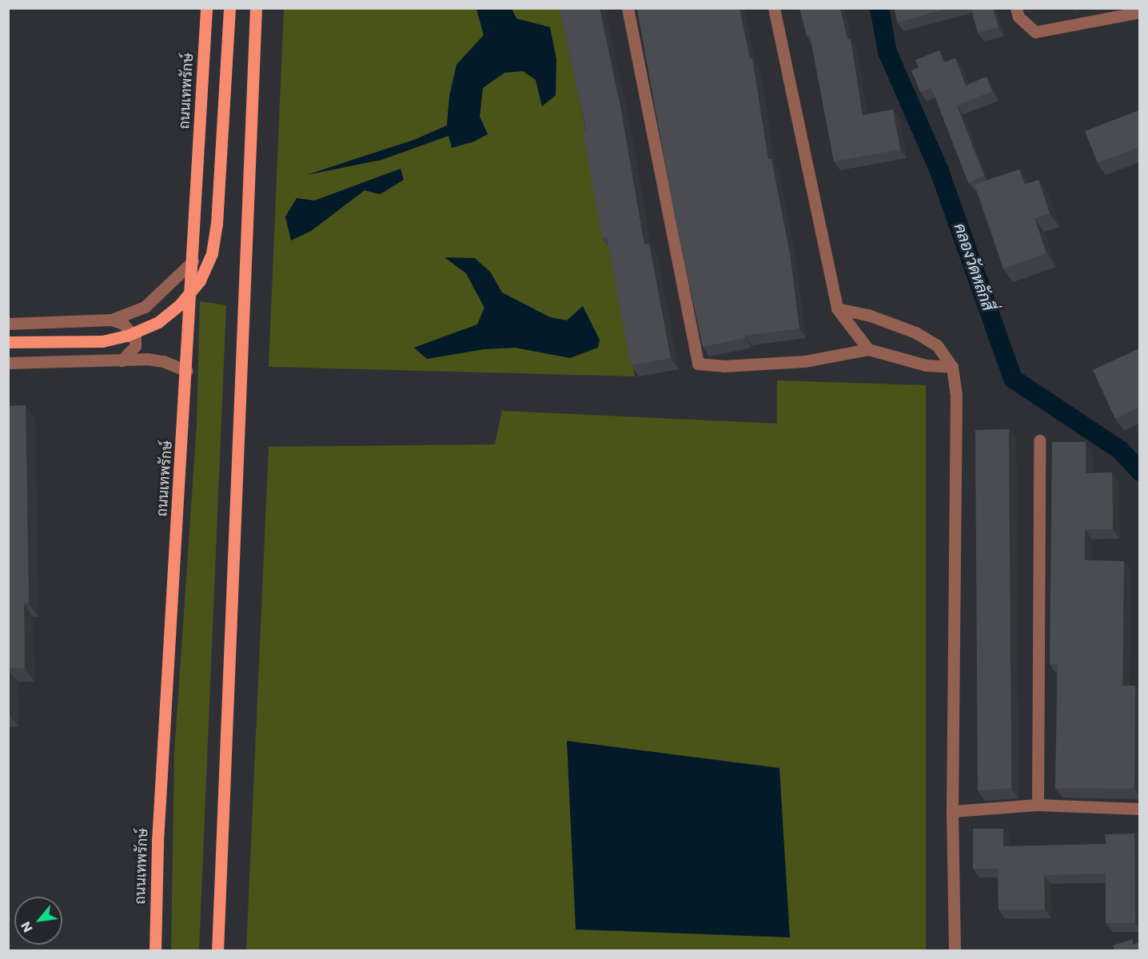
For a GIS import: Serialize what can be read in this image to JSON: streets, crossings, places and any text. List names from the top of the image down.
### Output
{
  "streets": {
    "main road": ["ถนนเทพรักษ์"]
  },
  "water": ["คลองวัดหลักสี่"],
  "north": "bottom left"
}
